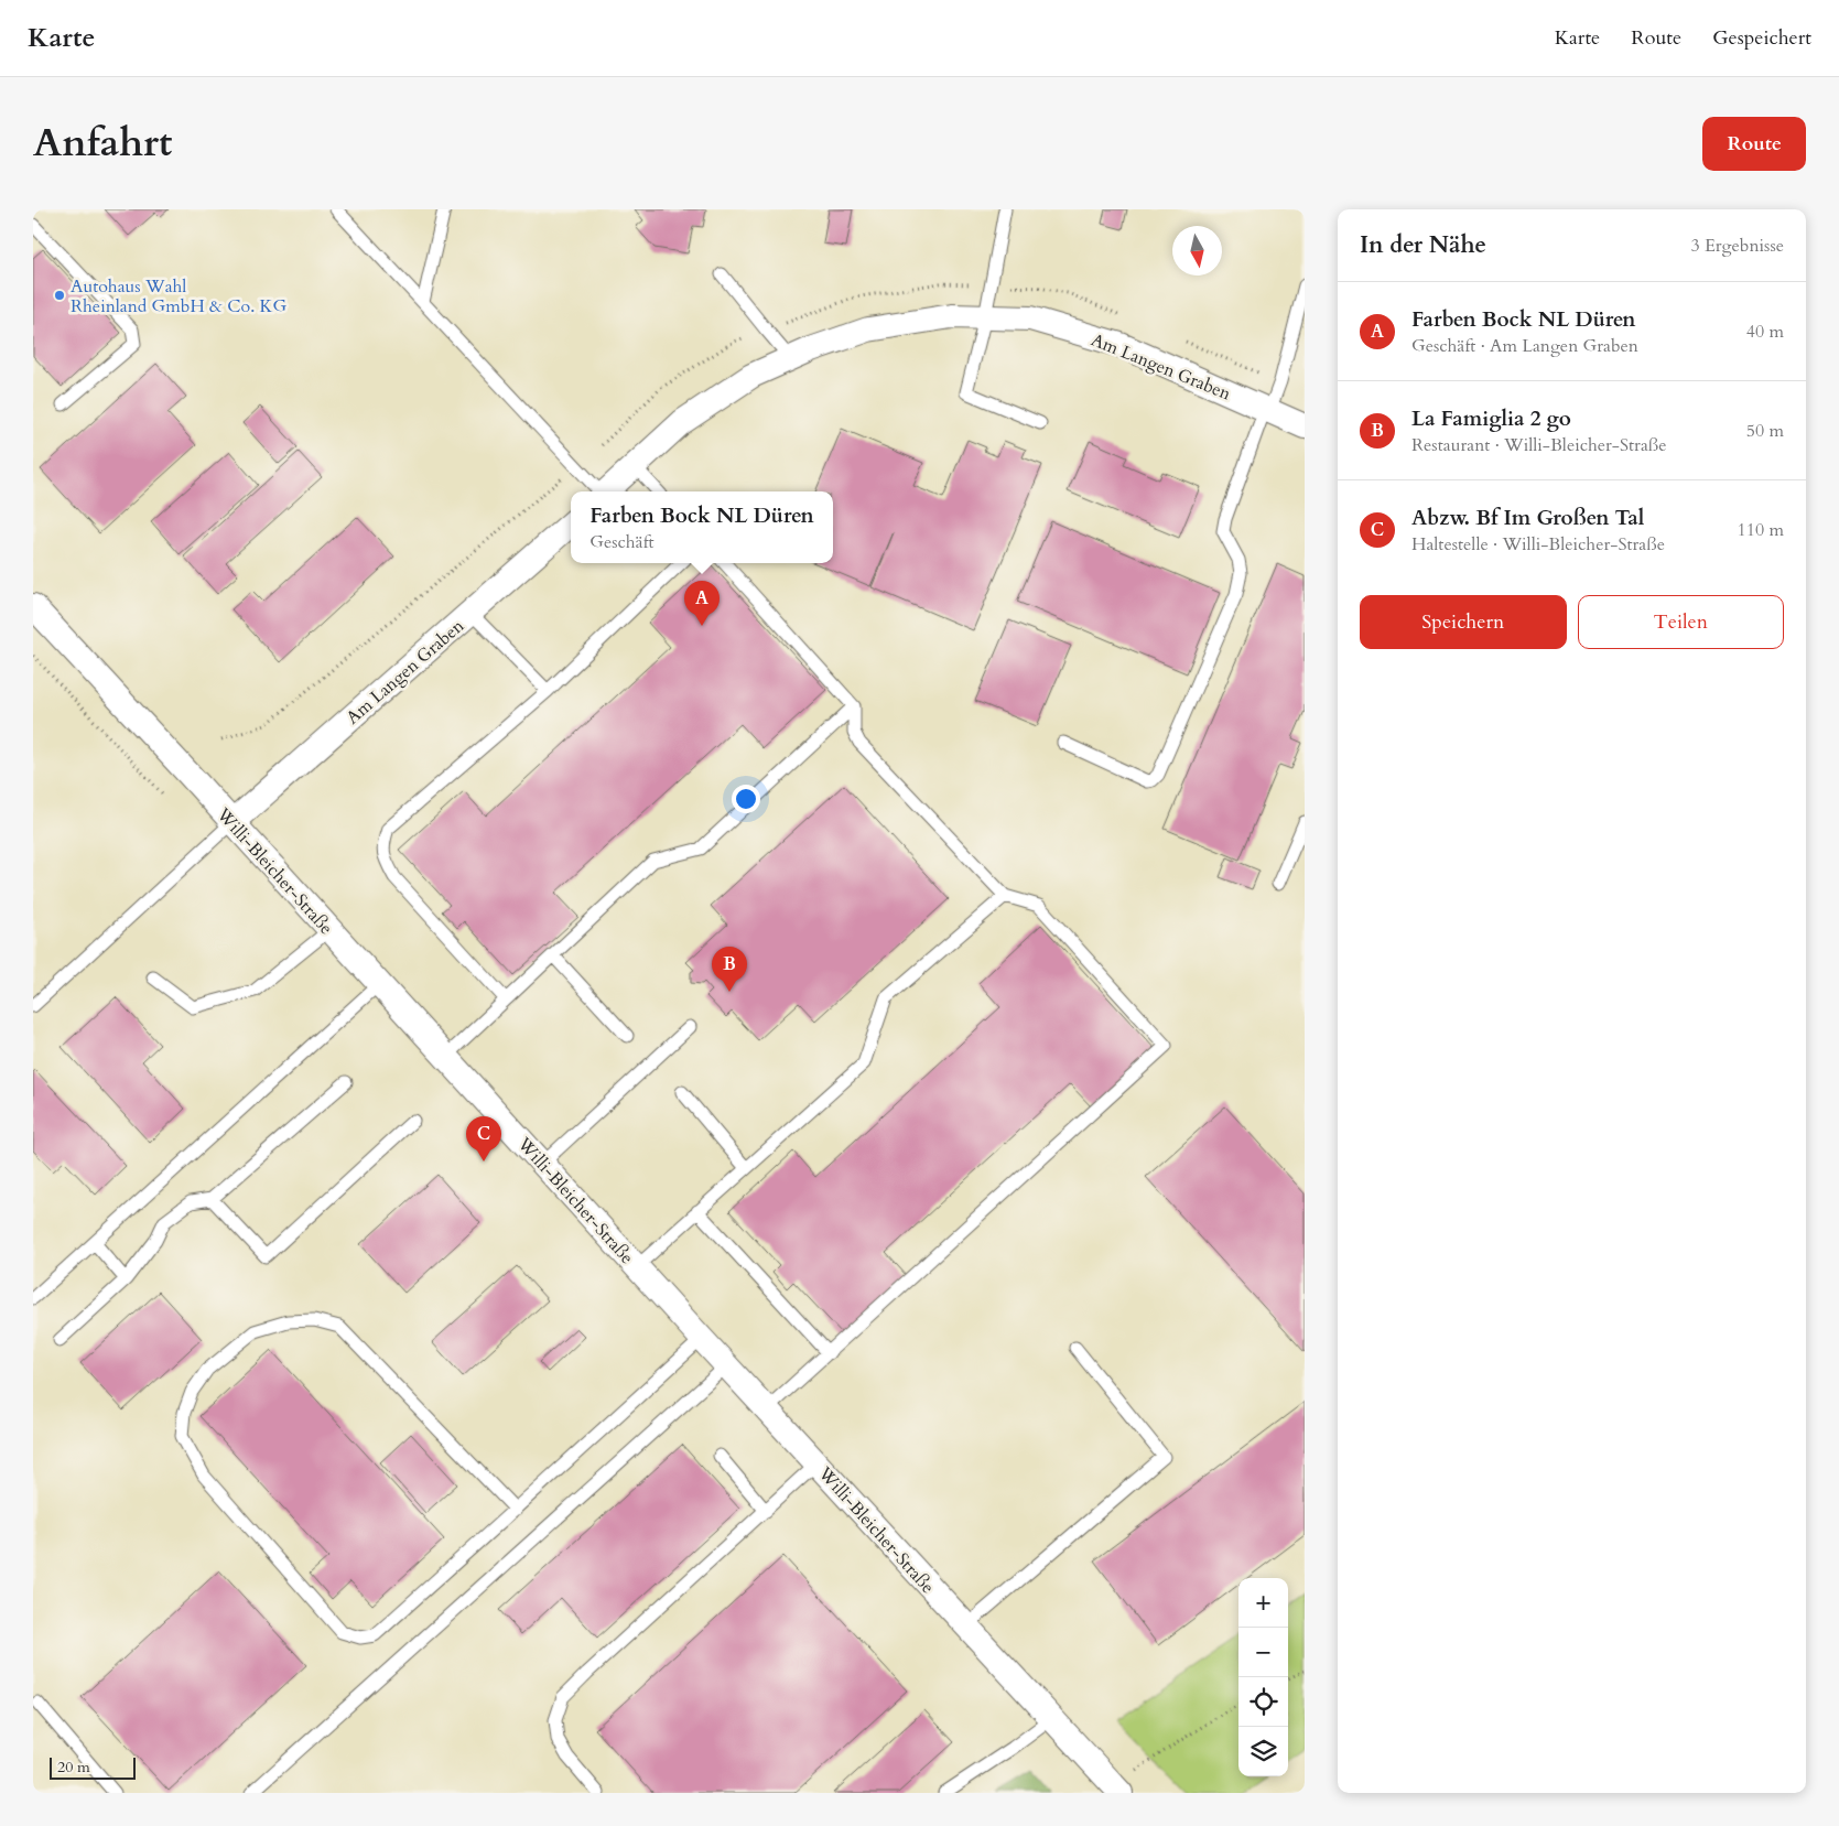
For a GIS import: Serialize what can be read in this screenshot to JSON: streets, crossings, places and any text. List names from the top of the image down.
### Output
{
  "streets": {
    "street": ["Am Langen Graben", "Willi-Bleicher-Straße"]
  },
  "crossings": [
    ["Am Langen Graben", "Willi-Bleicher-Straße"]
  ],
  "places": ["Autohaus Wahl Rheinland GmbH & Co. KG"],
  "scale_bar": "20 m",
  "north": "bottom",
  "page": {
    "header": "Karte",
    "nav": ["Karte", "Route", "Gespeichert"],
    "title": "Anfahrt",
    "buttons": [
      "Route",
      ["Speichern", "Teilen"]
    ],
    "heading": ["In der Nähe", "3 Ergebnisse"],
    "list": [
      {
        "mark": "A",
        "name": "Farben Bock NL Düren",
        "note": "Geschäft · Am Langen Graben",
        "value": "40 m"
      },
      {
        "mark": "B",
        "name": "La Famiglia 2 go",
        "note": "Restaurant · Willi-Bleicher-Straße",
        "value": "50 m"
      },
      {
        "mark": "C",
        "name": "Abzw. Bf Im Großen Tal",
        "note": "Haltestelle · Willi-Bleicher-Straße",
        "value": "110 m"
      }
    ],
    "popup": ["Farben Bock NL Düren", "Geschäft"],
    "pins": ["A", "B", "C"],
    "map_buttons": ["+", "−"],
    "scale": "20 m"
  }
}
